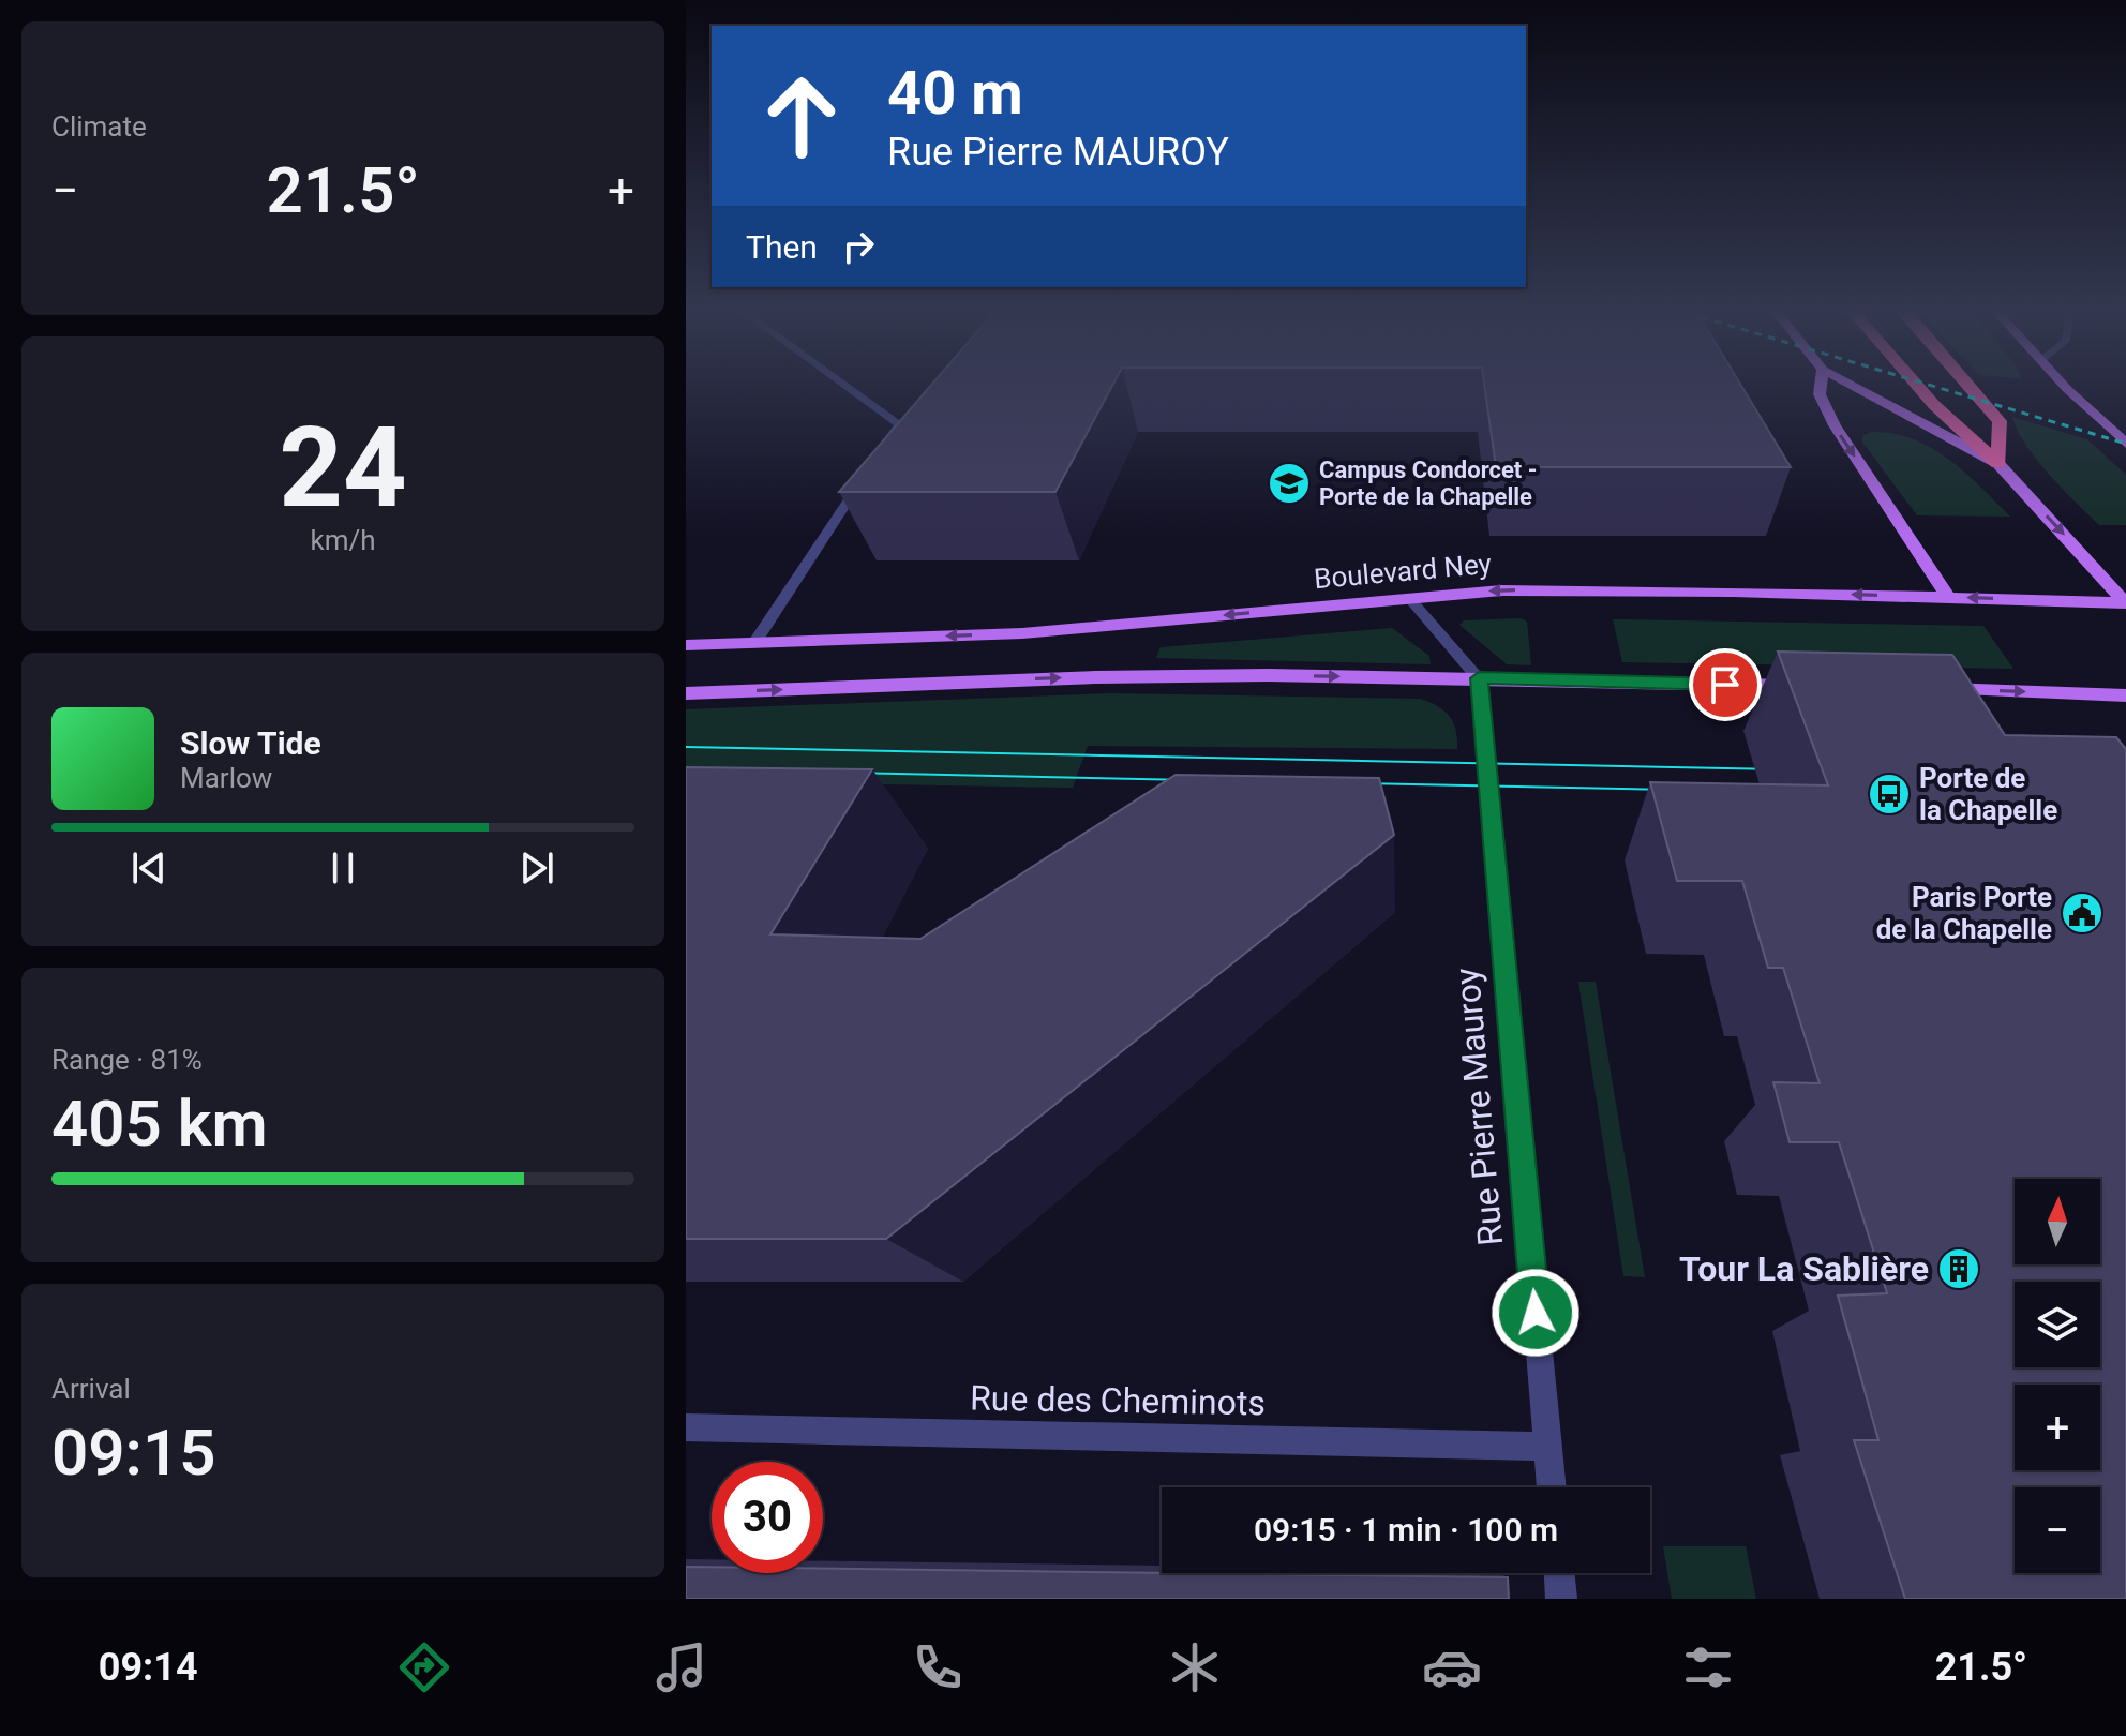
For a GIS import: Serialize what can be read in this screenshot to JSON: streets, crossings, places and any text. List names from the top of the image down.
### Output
{
  "streets": {
    "main road": ["Boulevard Ney"],
    "street": ["Rue Pierre Mauroy", "Rue des Cheminots"]
  },
  "crossings": [
    ["Rue Pierre Mauroy", "Rue des Cheminots"]
  ],
  "places": {
    "school or university": ["Campus Condorcet - Porte de la Chapelle"],
    "bus stop": ["Porte de la Chapelle"],
    "public building": ["Paris Porte de la Chapelle"],
    "building": ["Tour La Sablière"]
  },
  "north": "top",
  "page": {
    "tile": [
      "Climate",
      ["24", "km/h"],
      ["Range · 81%", "405 km"],
      ["Arrival", "09:15"]
    ],
    "turn": ["40 m", "Rue Pierre MAUROY"],
    "heat": ["−", "21.5°", "+"],
    "then": "Then",
    "song": ["Slow Tide", "Marlow"],
    "map_buttons": ["+", "−"],
    "limit": "30",
    "trip": "09:15 · 1 min · 100 m",
    "tabs": ["09:14", "21.5°"]
  }
}
